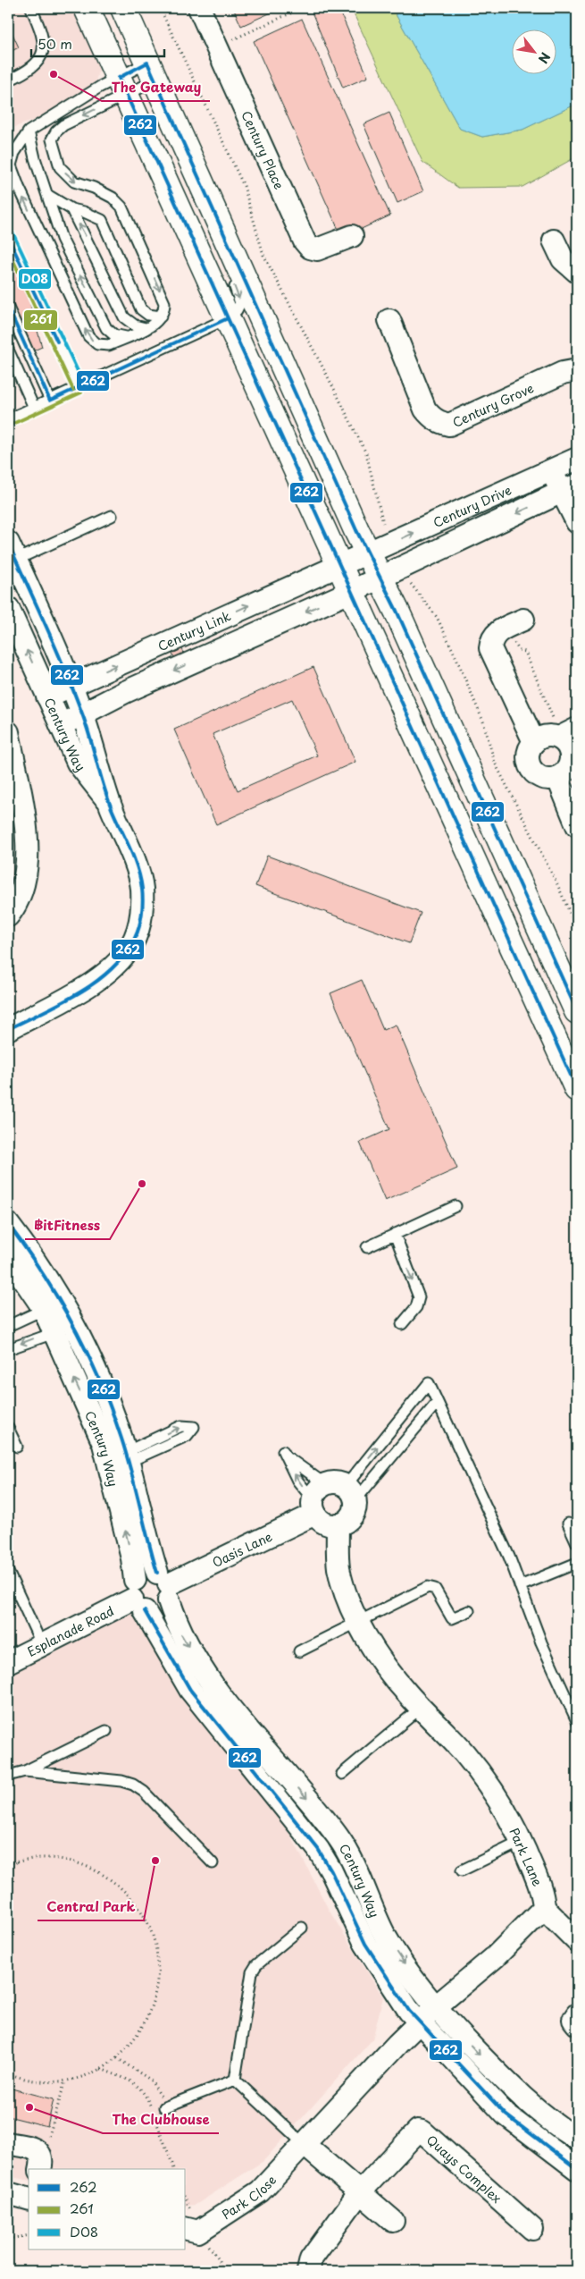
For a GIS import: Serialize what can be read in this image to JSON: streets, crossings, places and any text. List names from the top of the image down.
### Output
{
  "streets": {
    "street": [
      "Century Place",
      "Century Grove",
      "Century Drive",
      "Century Link",
      "Century Way",
      "Oasis Lane",
      "Esplanade Road",
      "Park Lane",
      "Quays Complex",
      "Park Close"
    ]
  },
  "crossings": [
    ["Century Drive", "Century Link"],
    ["Century Link", "Century Way"],
    ["Century Way", "Oasis Lane"],
    ["Century Way", "Esplanade Road"]
  ],
  "places": [
    "The Gateway",
    "₿itFitness",
    "Central Park",
    "The Clubhouse"
  ],
  "lines": ["transit line 262", "transit line D08", "transit line 261"],
  "legend": ["262", "261", "D08"],
  "scale_bar": "50 m",
  "north": "bottom right"
}
